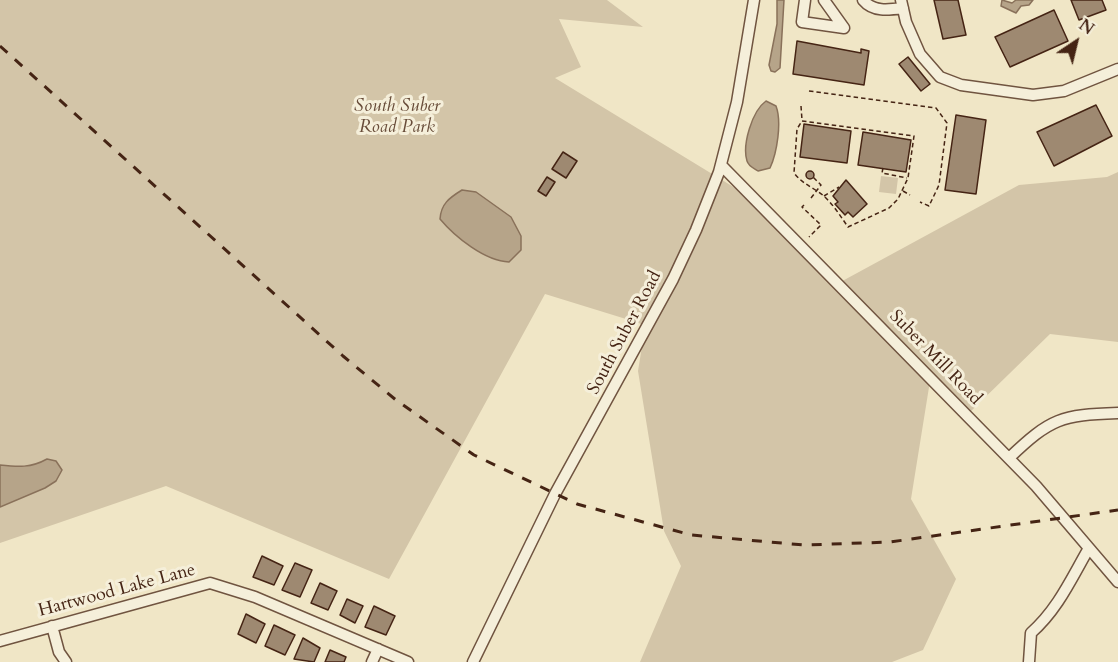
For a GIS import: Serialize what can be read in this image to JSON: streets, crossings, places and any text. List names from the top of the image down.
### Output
{
  "streets": {
    "street": ["South Suber Road", "Suber Mill Road", "Hartwood Lake Lane"]
  },
  "crossings": [
    ["South Suber Road", "Suber Mill Road"]
  ],
  "parks": ["South Suber Road Park"],
  "north": "top right"
}
